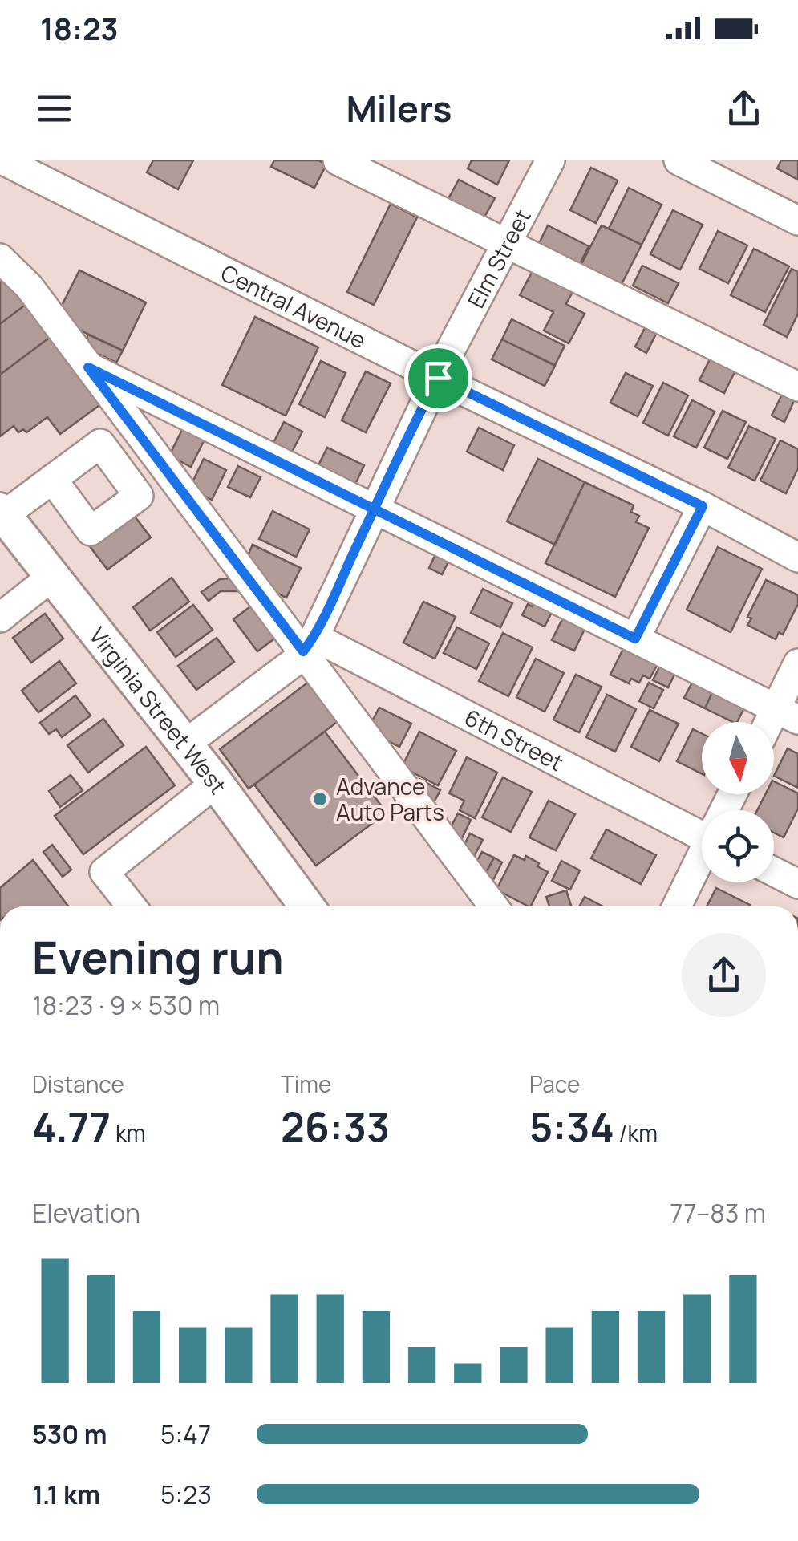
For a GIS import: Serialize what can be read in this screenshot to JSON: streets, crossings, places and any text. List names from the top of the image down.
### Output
{
  "streets": {
    "main road": ["Virginia Street West"],
    "street": ["Elm Street", "Central Avenue", "6th Street"]
  },
  "crossings": [
    ["Elm Street", "Central Avenue"],
    ["Elm Street", "Virginia Street West"],
    ["Elm Street", "6th Street"]
  ],
  "places": ["Advance Auto Parts"],
  "north": "bottom",
  "page": {
    "status": "18:23",
    "header": "Milers",
    "heading": ["Evening run", "18:23 · 9 × 530 m"],
    "stats": [
      ["Distance", "4.77 km"],
      ["Time", "26:33"],
      ["Pace", "5:34 /km"]
    ],
    "chart": ["Elevation", "77–83 m"],
    "list": [
      {
        "name": "530 m",
        "note": "5:47"
      },
      {
        "name": "1.1 km",
        "note": "5:23"
      }
    ]
  }
}
